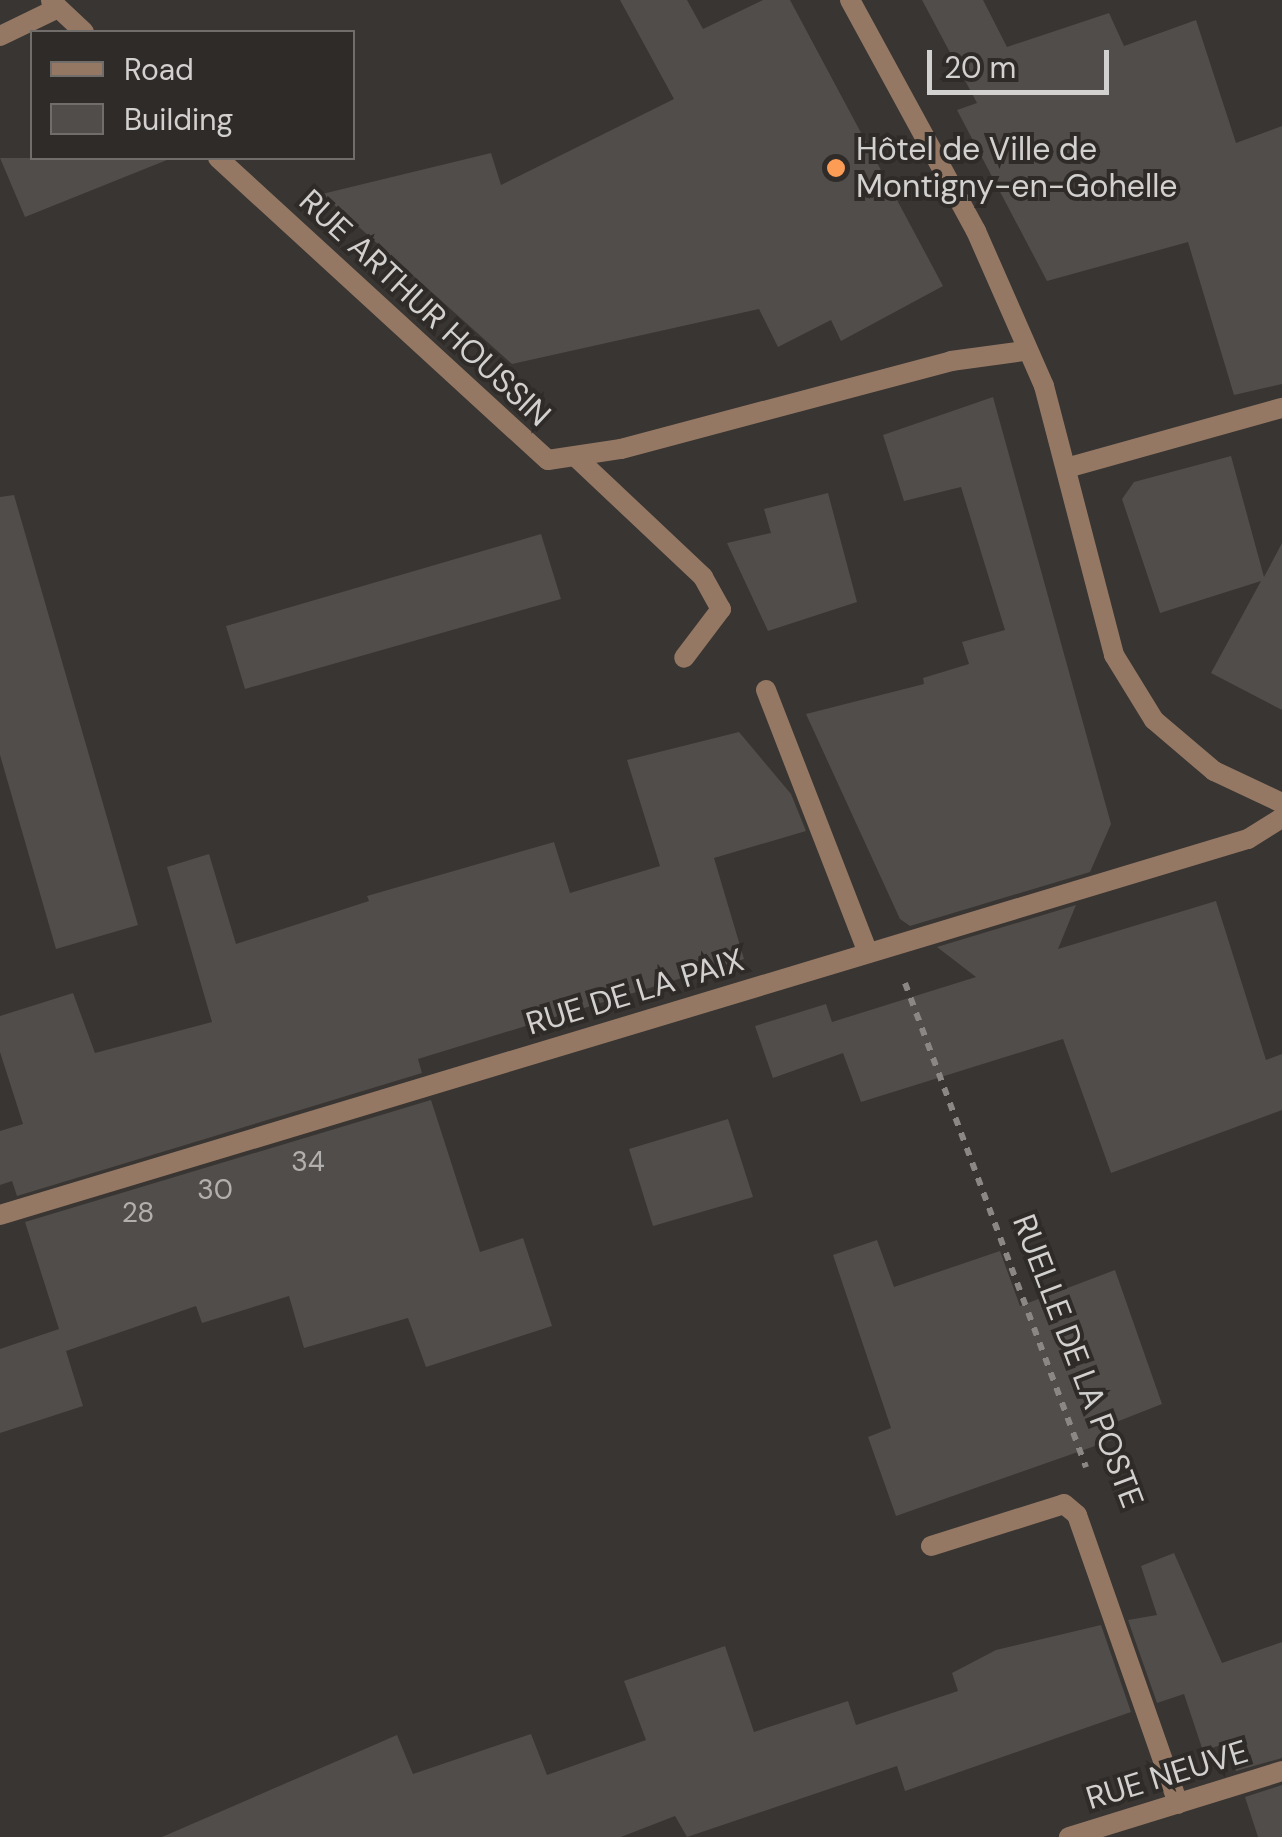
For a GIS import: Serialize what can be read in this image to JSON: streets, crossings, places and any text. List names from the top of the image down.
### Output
{
  "streets": {
    "street": [
      "RUE ARTHUR HOUSSIN",
      "RUE DE LA PAIX",
      "RUELLE DE LA POSTE",
      "RUE NEUVE"
    ]
  },
  "crossings": [
    ["RUE DE LA PAIX", "RUELLE DE LA POSTE"],
    ["RUELLE DE LA POSTE", "RUE NEUVE"]
  ],
  "places": ["Hôtel de Ville de Montigny-en-Gohelle"],
  "house_numbers": ["34", "30", "28"],
  "legend": ["Road", "Building"],
  "scale_bar": "20 m"
}
